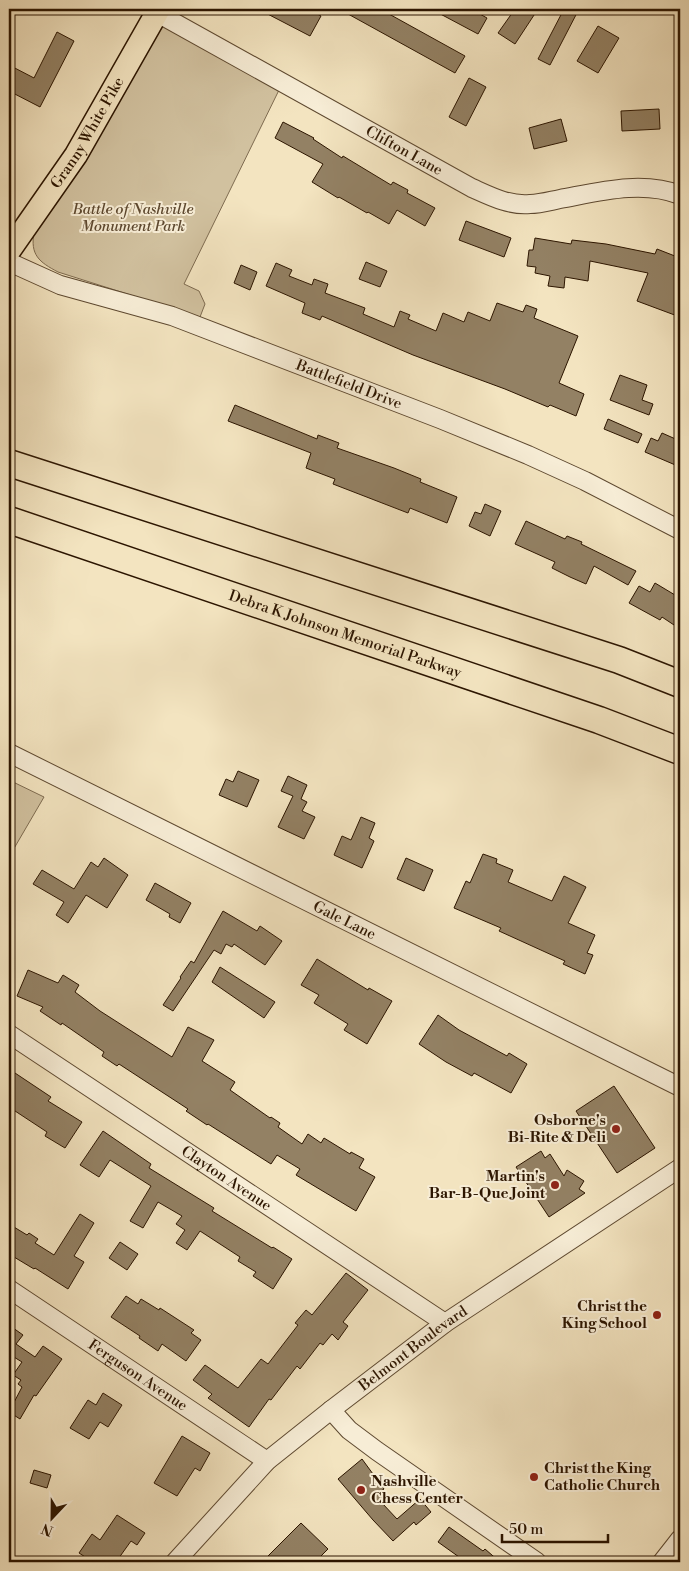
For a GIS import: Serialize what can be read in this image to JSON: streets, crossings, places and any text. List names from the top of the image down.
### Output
{
  "streets": {
    "highway": ["Debra K Johnson Memorial Parkway"],
    "main road": ["Granny White Pike"],
    "street": [
      "Clifton Lane",
      "Battlefield Drive",
      "Gale Lane",
      "Clayton Avenue",
      "Belmont Boulevard",
      "Ferguson Avenue"
    ]
  },
  "crossings": [
    ["Granny White Pike", "Clifton Lane"],
    ["Clayton Avenue", "Belmont Boulevard"],
    ["Belmont Boulevard", "Ferguson Avenue"]
  ],
  "parks": ["Battle of Nashville Monument Park"],
  "places": [
    "Osborne's Bi-Rite & Deli",
    "Martin's Bar-B-Que Joint",
    "Christ the King School",
    "Christ the King Catholic Church",
    "Nashville Chess Center"
  ],
  "scale_bar": "50 m",
  "north": "bottom"
}
